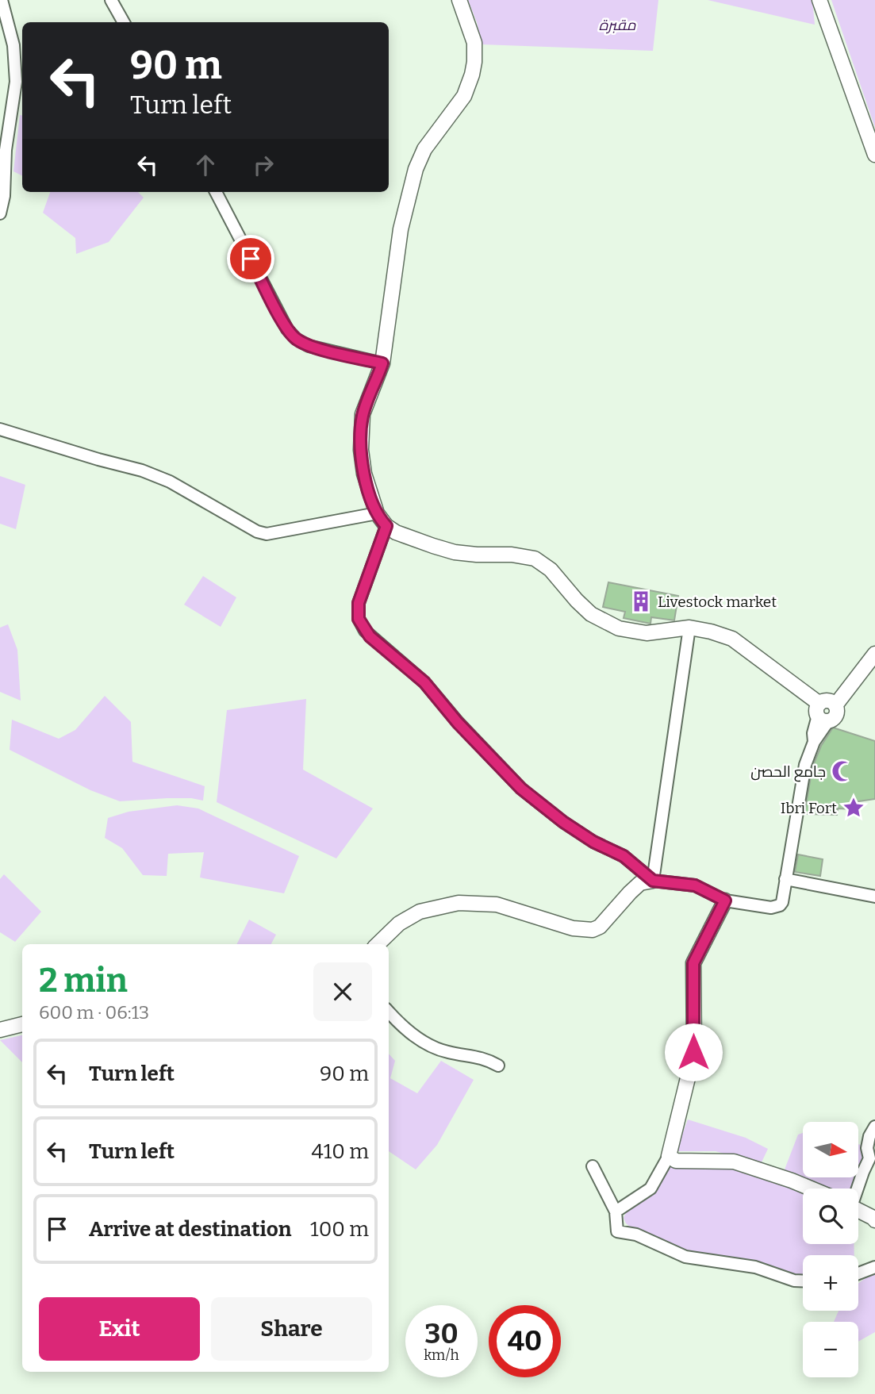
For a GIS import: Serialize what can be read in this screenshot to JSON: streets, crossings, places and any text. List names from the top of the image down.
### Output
{
  "parks": ["مقبرة"],
  "places": {
    "building": ["Livestock market"],
    "mosque": ["جامع الحصن"],
    "place": ["Ibri Fort"]
  },
  "north": "right",
  "page": {
    "turn": ["90 m", "Turn left"],
    "heading": ["2 min", "600 m · 06:13"],
    "list": [
      {
        "name": "Turn left",
        "value": "90 m"
      },
      {
        "name": "Turn left",
        "value": "410 m"
      },
      {
        "name": "Arrive at destination",
        "value": "100 m"
      }
    ],
    "map_buttons": ["+", "−"],
    "buttons": ["Exit", "Share"],
    "speed": "30 km/h",
    "limit": "40"
  }
}
